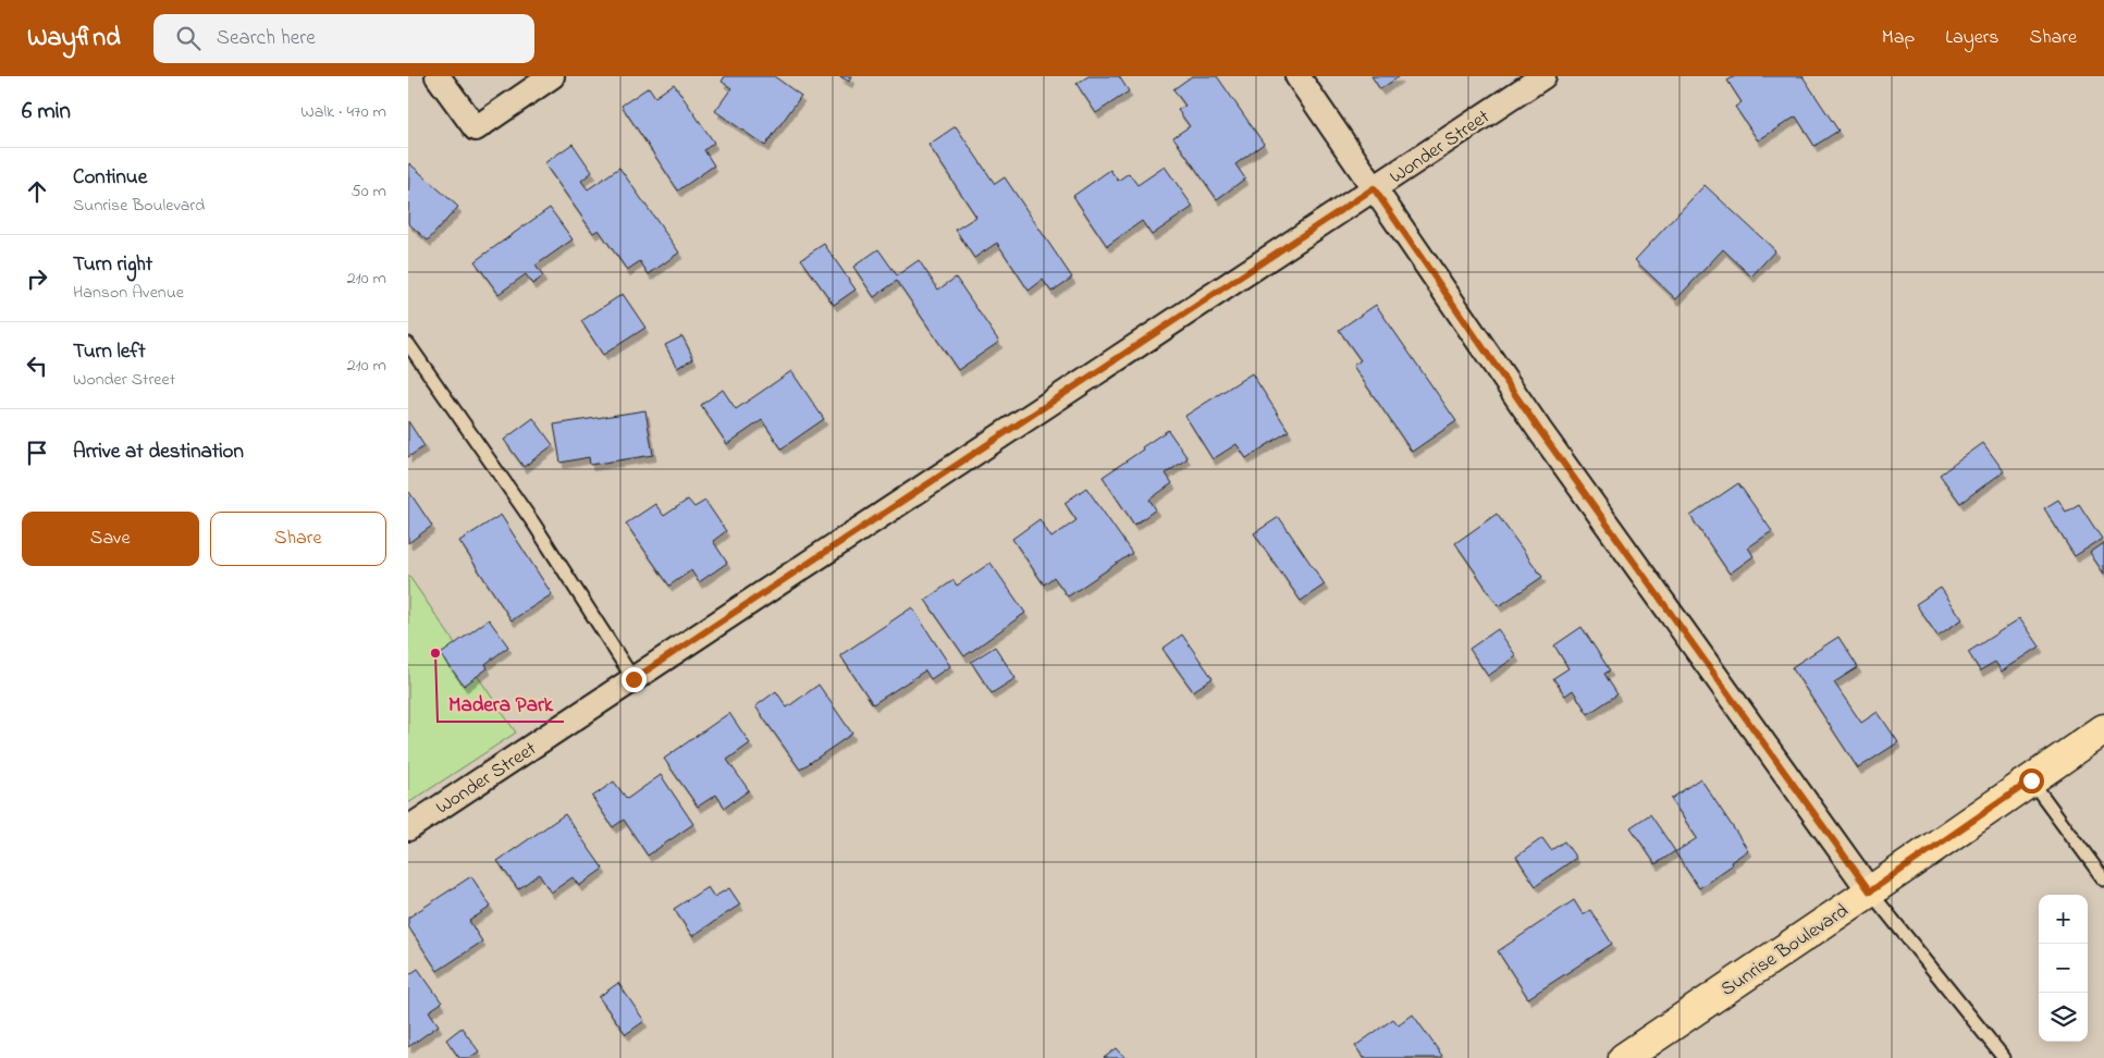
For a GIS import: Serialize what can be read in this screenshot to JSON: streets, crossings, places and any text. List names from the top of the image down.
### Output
{
  "streets": {
    "main road": ["Sunrise Boulevard"],
    "street": ["Wonder Street"]
  },
  "places": ["Madera Park"],
  "page": {
    "header": "Wayfind",
    "search": "Search here",
    "nav": ["Map", "Layers", "Share"],
    "heading": ["6 min", "Walk · 470 m"],
    "list": [
      ["Continue", "Sunrise Boulevard", "50 m"],
      ["Turn right", "Hanson Avenue", "210 m"],
      ["Turn left", "Wonder Street", "210 m"],
      "Arrive at destination"
    ],
    "buttons": ["Save", "Share"],
    "map_buttons": ["+", "−"]
  }
}
